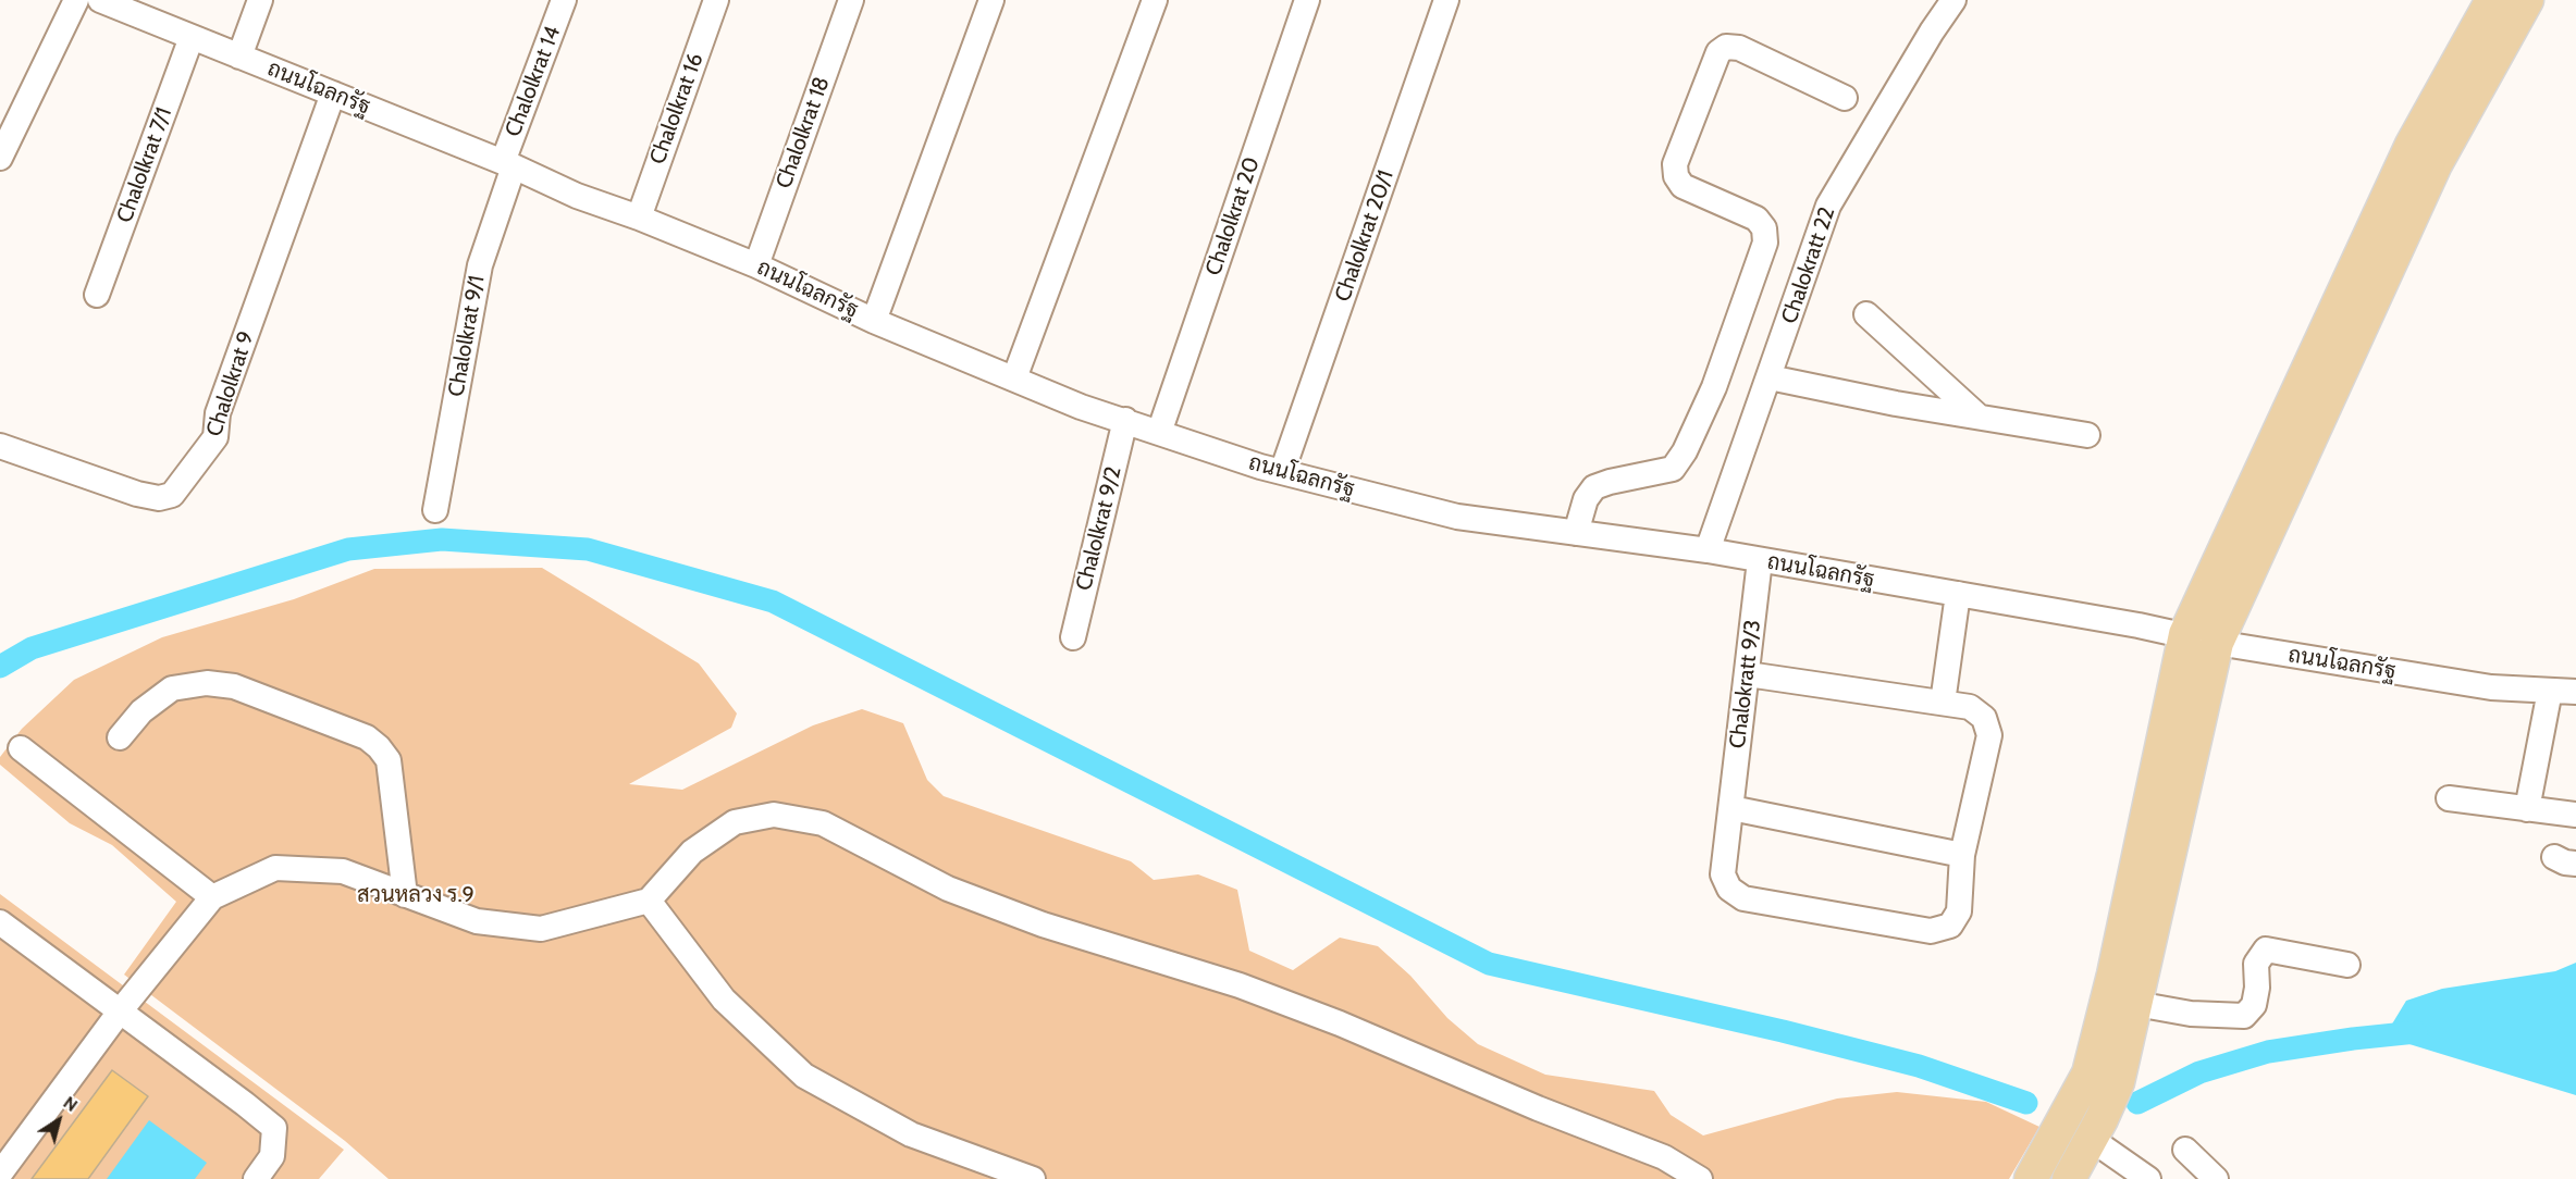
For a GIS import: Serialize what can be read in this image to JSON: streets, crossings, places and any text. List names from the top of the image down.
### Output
{
  "streets": {
    "street": [
      "Chalolkrat 14",
      "ถนนโฉลกรัฐ",
      "Chalolkrat 16",
      "Chalolkrat 18",
      "Chalolkrat 7/1",
      "Chalolkrat 20",
      "Chalolkrat 20/1",
      "Chalokratt 22",
      "Chalolkrat 9/1",
      "Chalolkrat 9",
      "Chalolkrat 9/2",
      "Chalokratt 9/3"
    ]
  },
  "crossings": [
    ["Chalolkrat 14", "ถนนโฉลกรัฐ"],
    ["Chalolkrat 14", "Chalolkrat 9/1"],
    ["ถนนโฉลกรัฐ", "Chalolkrat 16"],
    ["ถนนโฉลกรัฐ", "Chalolkrat 18"],
    ["ถนนโฉลกรัฐ", "Chalolkrat 7/1"],
    ["ถนนโฉลกรัฐ", "Chalolkrat 20"],
    ["ถนนโฉลกรัฐ", "Chalolkrat 20/1"],
    ["ถนนโฉลกรัฐ", "Chalokratt 22"],
    ["ถนนโฉลกรัฐ", "Chalolkrat 9/1"],
    ["ถนนโฉลกรัฐ", "Chalolkrat 9"],
    ["ถนนโฉลกรัฐ", "Chalolkrat 9/2"],
    ["ถนนโฉลกรัฐ", "Chalokratt 9/3"]
  ],
  "parks": ["สวนหลวง ร.9"],
  "north": "top right"
}
